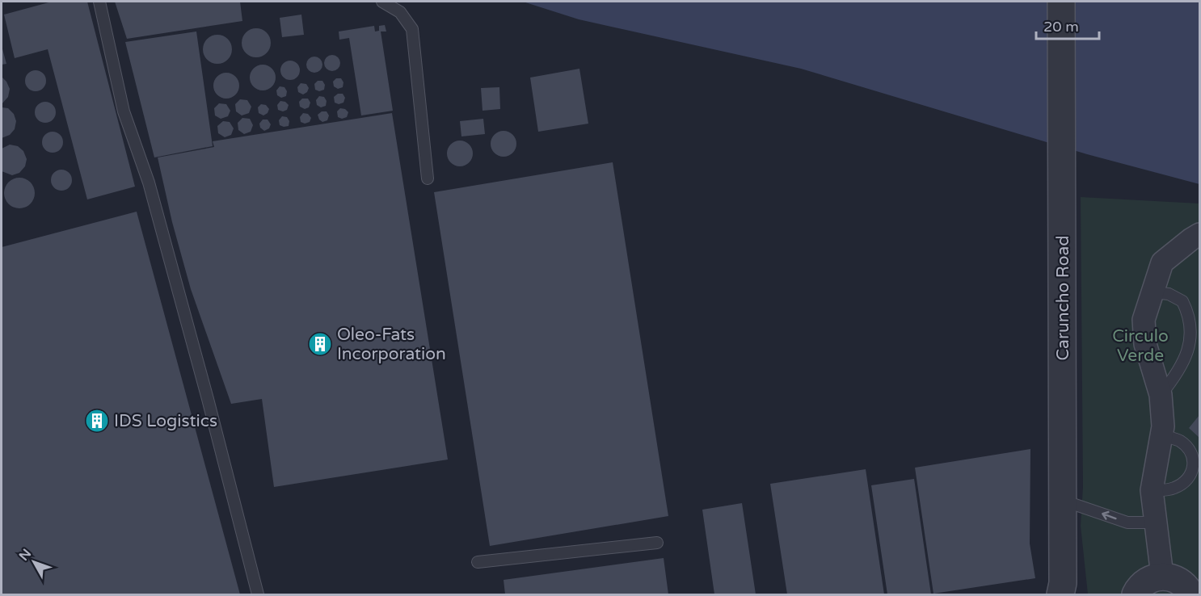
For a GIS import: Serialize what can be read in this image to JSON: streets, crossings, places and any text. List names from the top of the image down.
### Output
{
  "streets": {
    "street": ["Caruncho Road"]
  },
  "parks": ["Circulo Verde"],
  "places": {
    "building": ["Oleo-Fats Incorporation", "IDS Logistics"]
  },
  "scale_bar": "20 m",
  "north": "top left"
}
